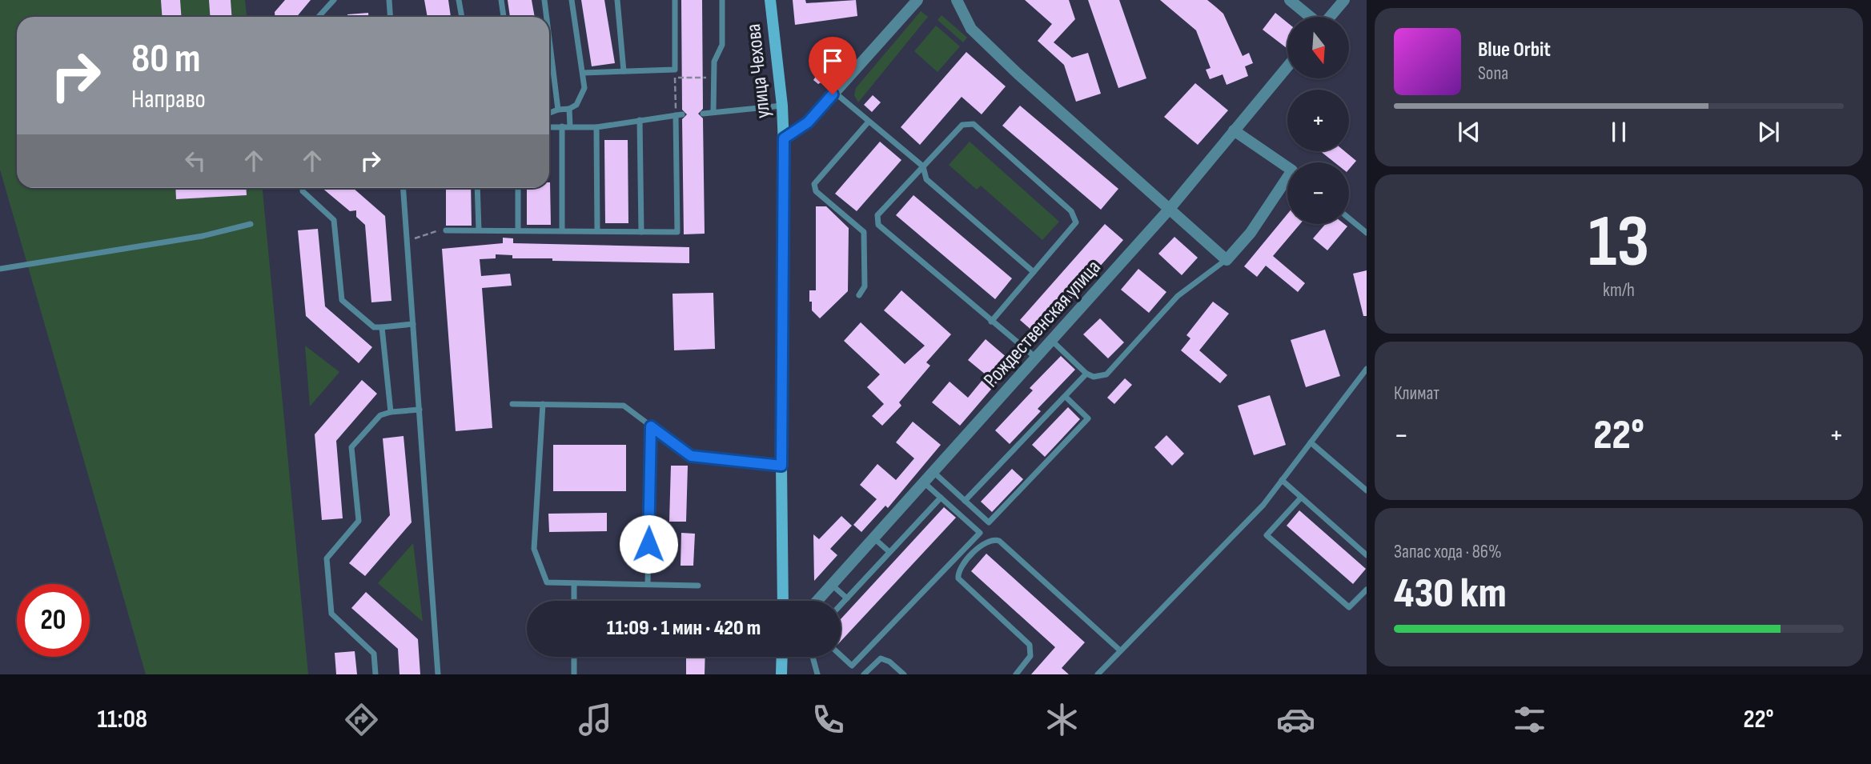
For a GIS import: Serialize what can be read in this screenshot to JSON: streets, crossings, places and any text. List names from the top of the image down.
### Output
{
  "streets": {
    "main road": ["улица Чехова"],
    "street": ["Рождественская улица"]
  },
  "north": "bottom",
  "page": {
    "map_buttons": ["+", "−"],
    "turn": ["80 m", "Направо"],
    "song": ["Blue Orbit", "Sona"],
    "tile": [
      ["13", "km/h"],
      "Климат",
      ["Запас хода · 86%", "430 km"]
    ],
    "heat": ["−", "22°", "+"],
    "limit": "20",
    "trip": "11:09 · 1 мин · 420 m",
    "tabs": ["11:08", "22°"]
  }
}
